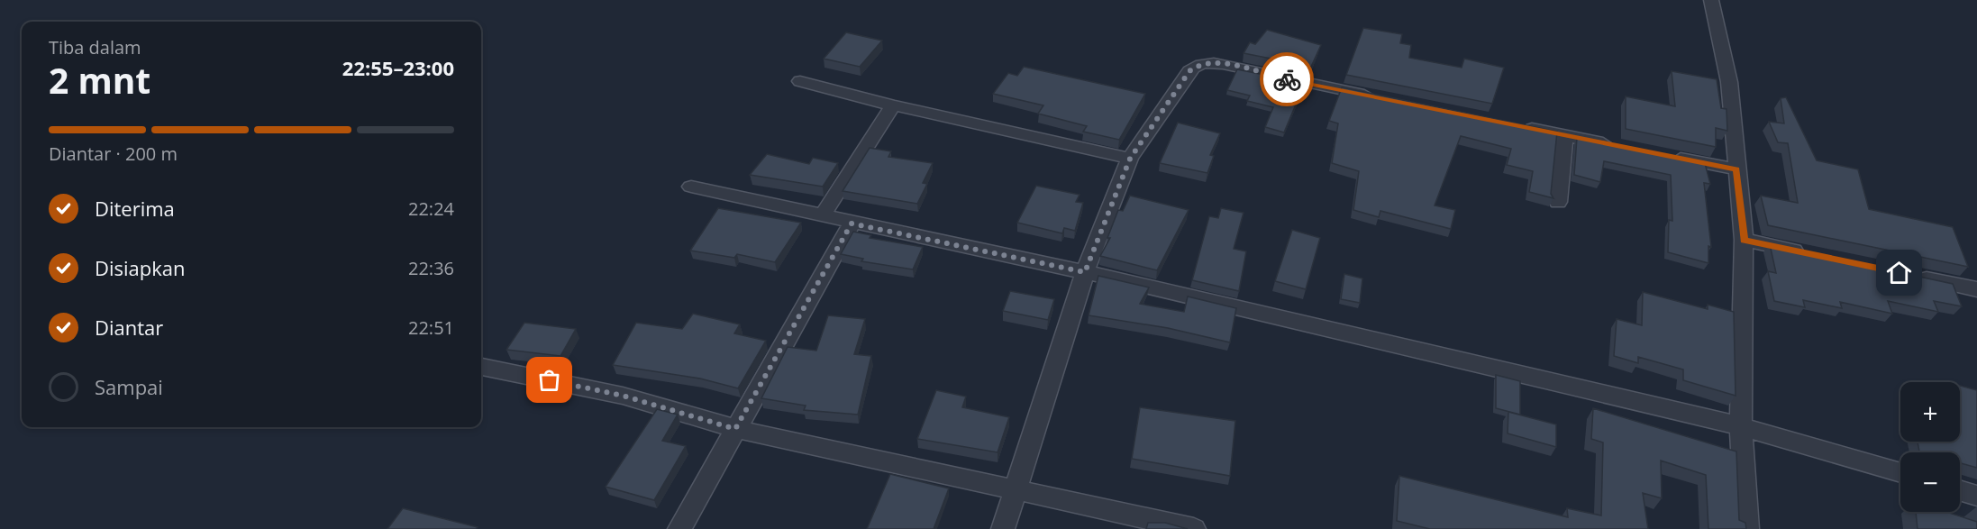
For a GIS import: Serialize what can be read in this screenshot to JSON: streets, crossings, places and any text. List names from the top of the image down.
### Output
{
  "page": {
    "heading": ["2 mnt", "Tiba dalam", "22:55–23:00"],
    "bar": "Diantar · 200 m",
    "list": [
      ["Diterima", "22:24"],
      ["Disiapkan", "22:36"],
      ["Diantar", "22:51"],
      "Sampai"
    ],
    "map_buttons": ["+", "−"]
  }
}
